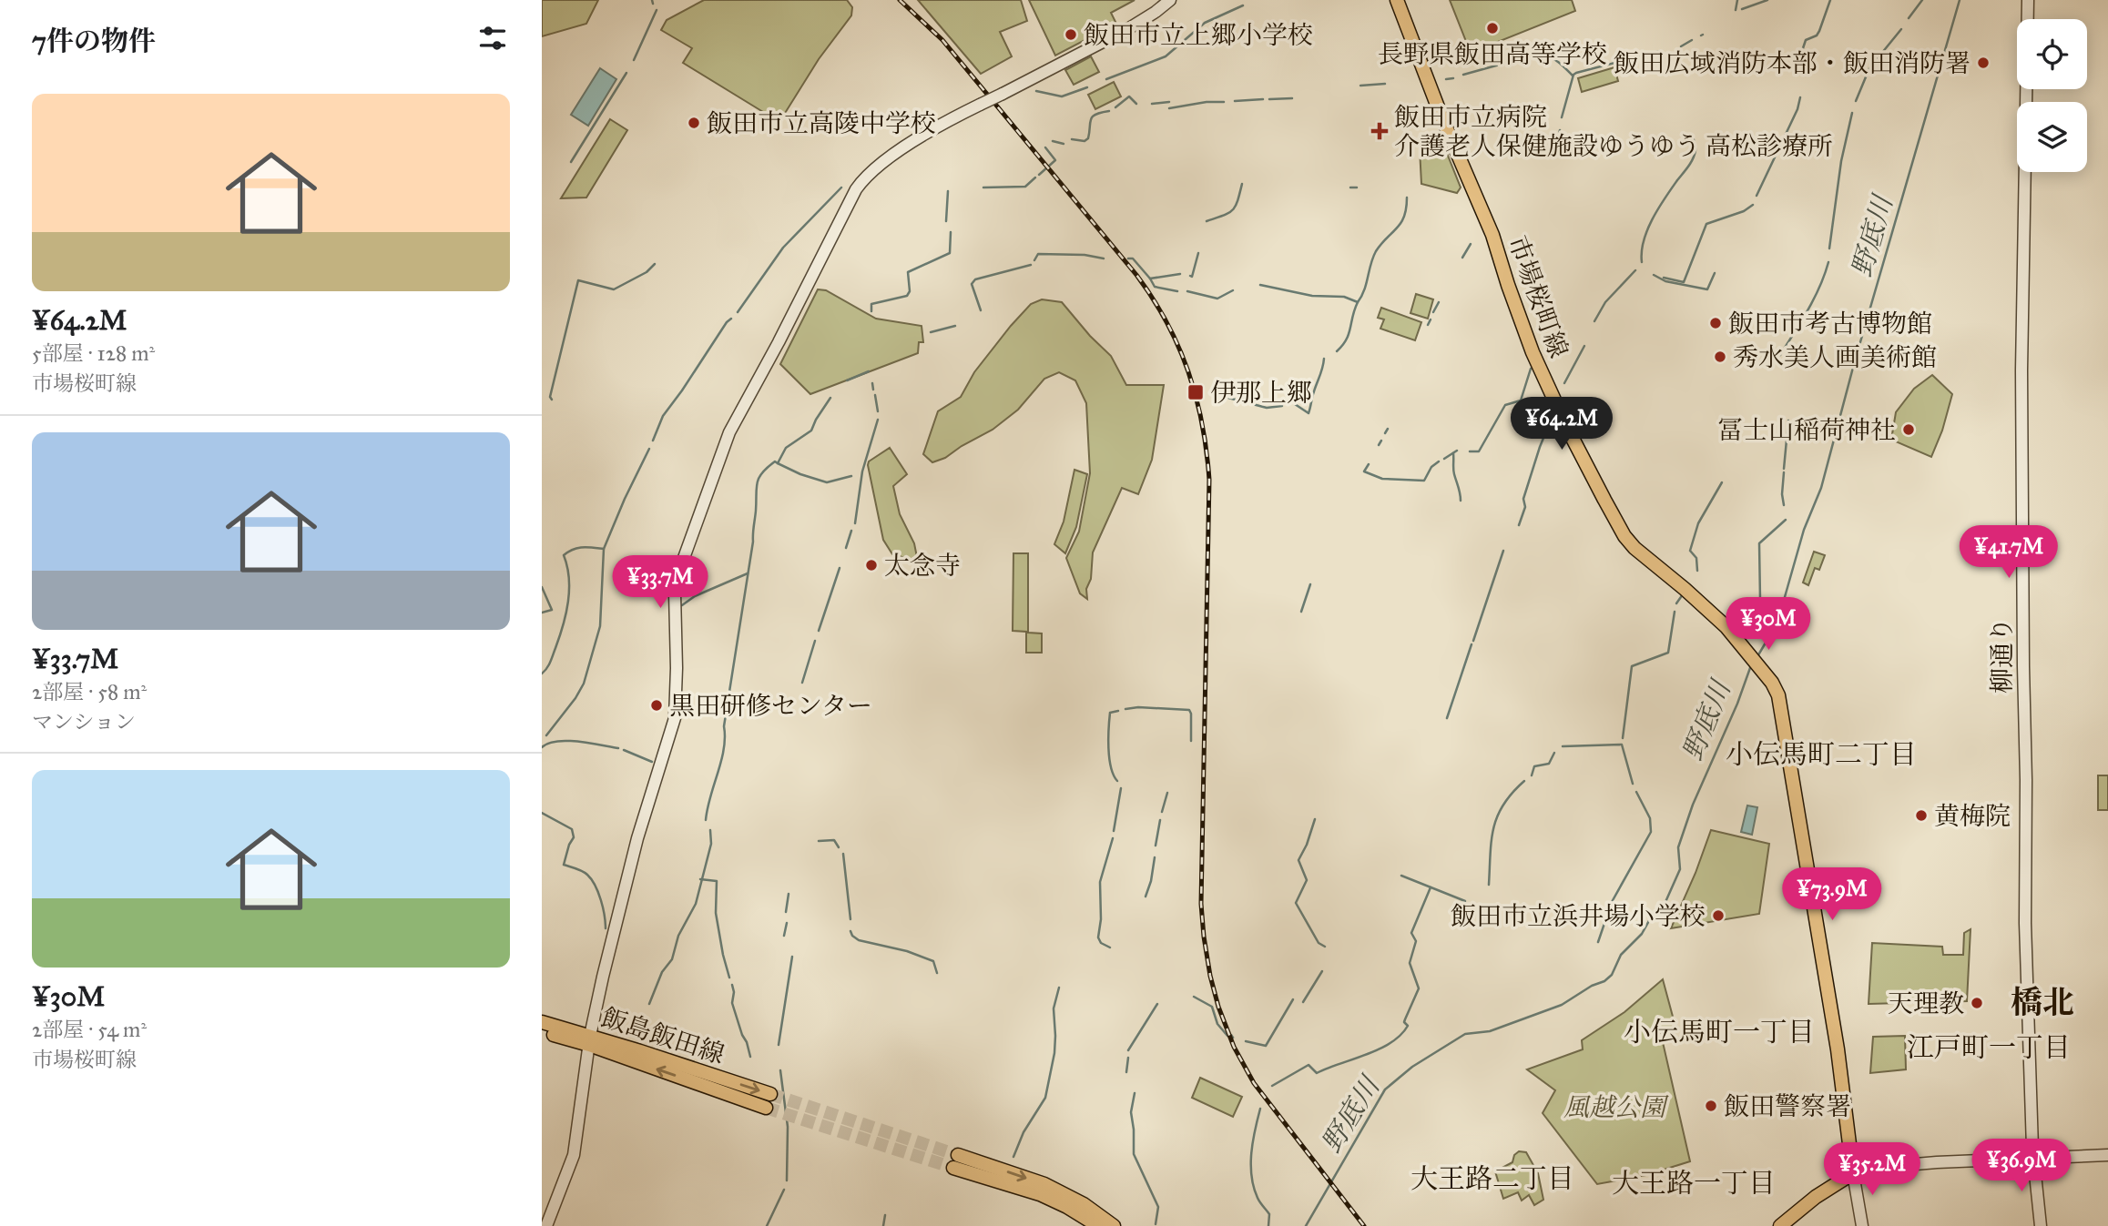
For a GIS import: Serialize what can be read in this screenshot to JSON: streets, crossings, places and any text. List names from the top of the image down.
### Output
{
  "streets": {
    "main road": ["市場桜町線", "飯島飯田線"],
    "street": ["柳通り"]
  },
  "districts": [
    "小伝馬町二丁目",
    "橋北",
    "小伝馬町一丁目",
    "江戸町一丁目",
    "大王路二丁目",
    "大王路一丁目"
  ],
  "water": ["野底川"],
  "parks": ["風越公園"],
  "places": {
    "other": [
      "長野県飯田高等学校",
      "飯田市立上郷小学校",
      "飯田広域消防本部・飯田消防署",
      "飯田市立高陵中学校",
      "飯田市考古博物館",
      "秀水美人画美術館",
      "冨士山稲荷神社",
      "太念寺",
      "黒田研修センター",
      "黄梅院",
      "飯田市立浜井場小学校",
      "天理教",
      "飯田警察署"
    ],
    "health": ["飯田市立病院 介護老人保健施設ゆうゆう 高松診療所"],
    "transit": ["伊那上郷"]
  },
  "page": {
    "heading": "7件の物件",
    "list": [
      {
        "name": "¥64.2M",
        "note": "5部屋 · 128 m² · 市場桜町線"
      },
      {
        "name": "¥33.7M",
        "note": "2部屋 · 58 m² · マンション"
      },
      {
        "name": "¥30M",
        "note": "2部屋 · 54 m² · 市場桜町線"
      }
    ],
    "price": [
      "¥64.2M",
      "¥41.7M",
      "¥33.7M",
      "¥30M",
      "¥73.9M",
      "¥36.9M",
      "¥35.2M"
    ]
  }
}
